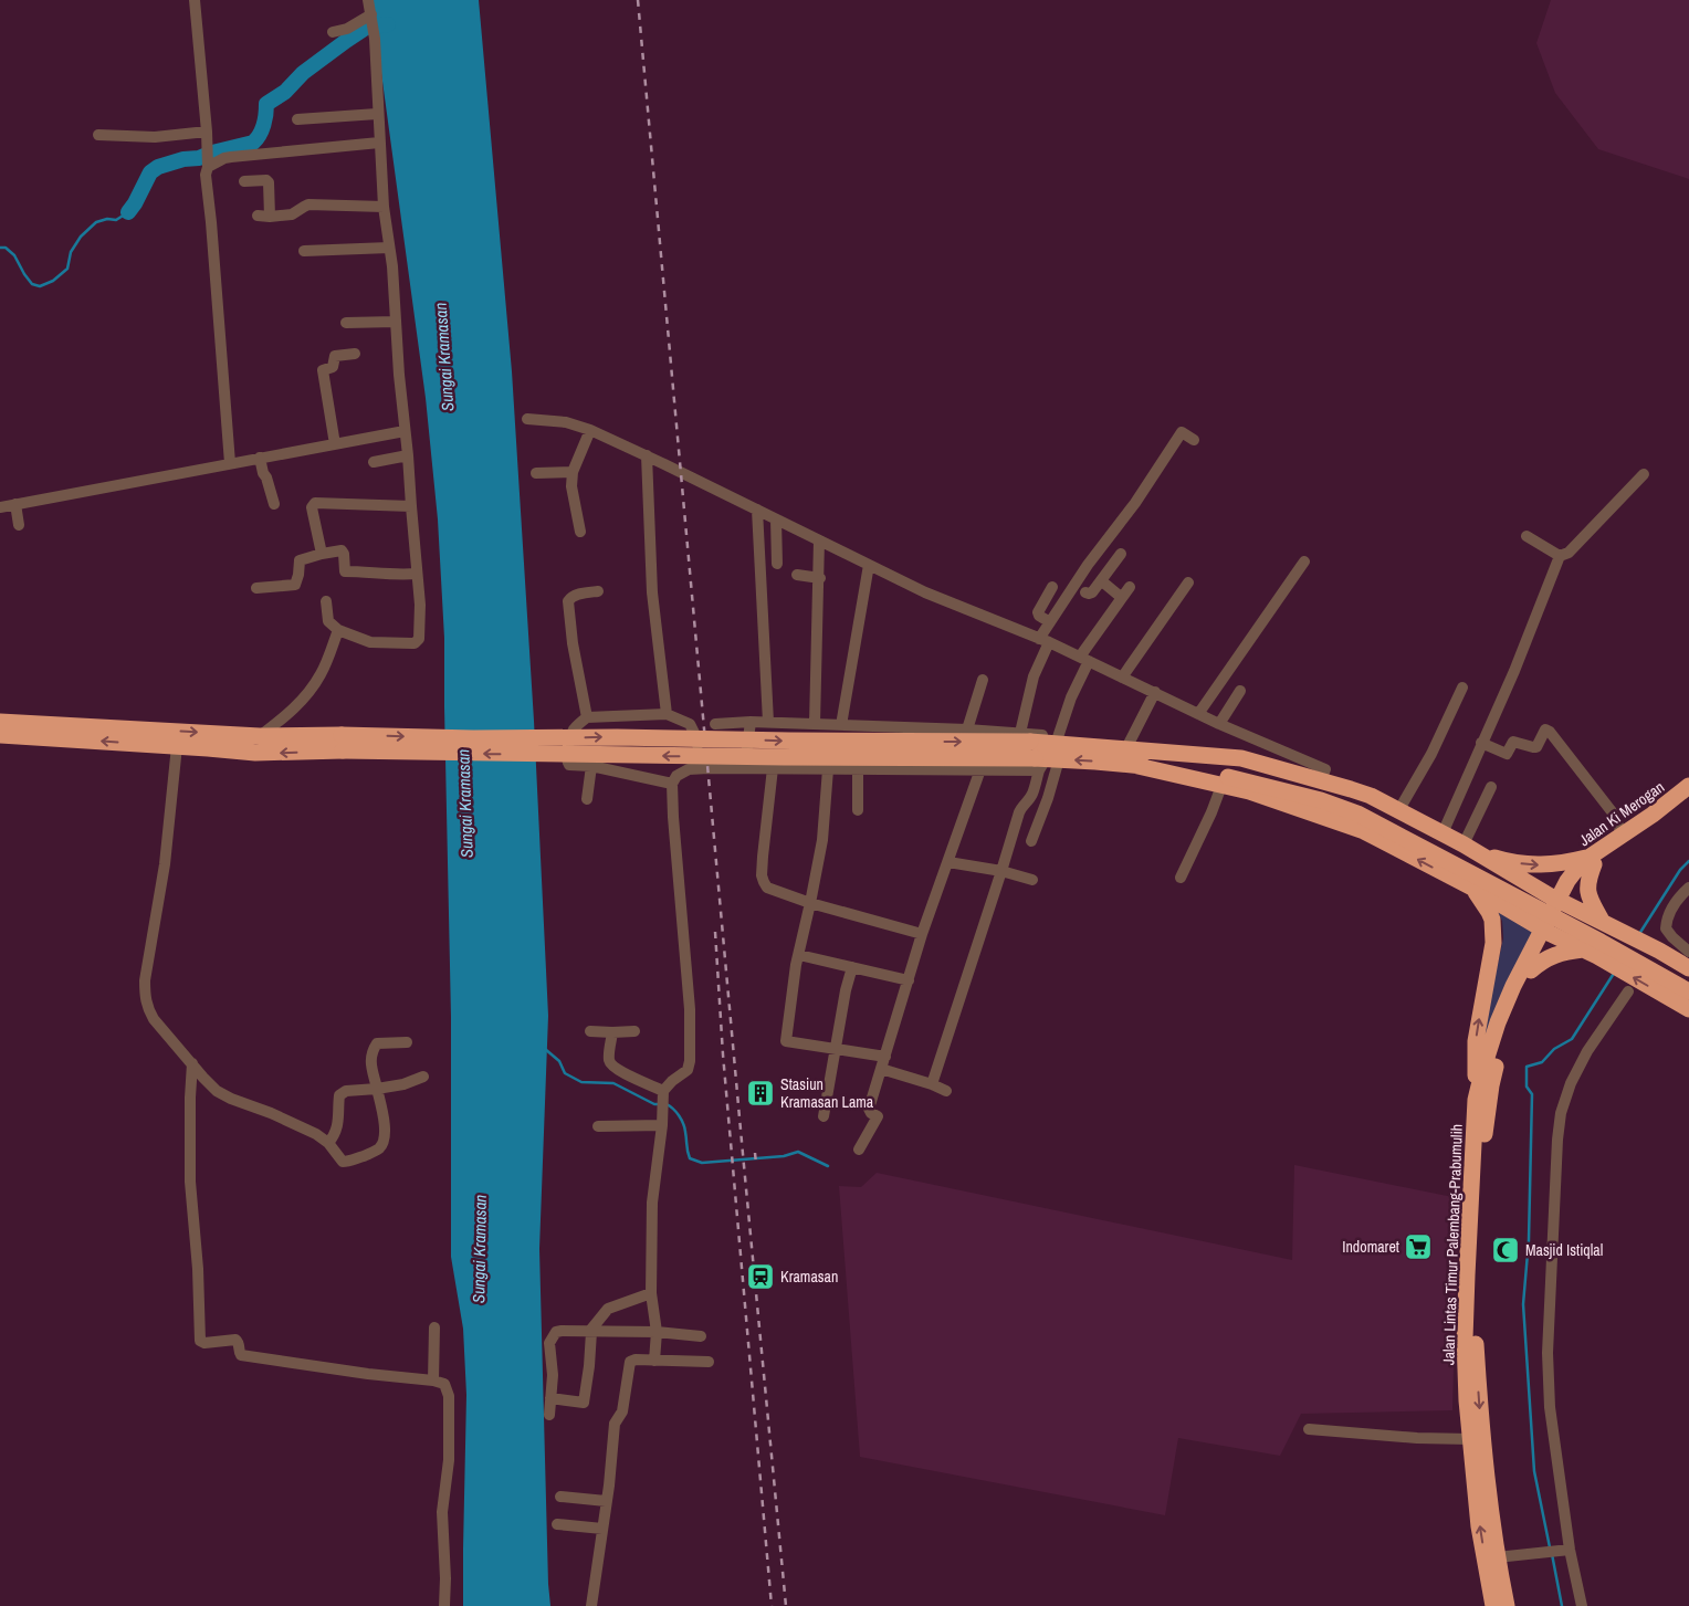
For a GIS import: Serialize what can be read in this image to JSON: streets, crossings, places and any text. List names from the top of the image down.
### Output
{
  "streets": {
    "highway": ["Jalan Ki Merogan", "Jalan Lintas Timur Palembang-Prabumulih"]
  },
  "crossings": [
    ["Jalan Ki Merogan", "Jalan Lintas Timur Palembang-Prabumulih"]
  ],
  "water": ["Sungai Kramasan"],
  "places": {
    "building": ["Stasiun Kramasan Lama"],
    "supermarket": ["Indomaret"],
    "mosque": ["Masjid Istiqlal"],
    "station": ["Kramasan"]
  }
}
